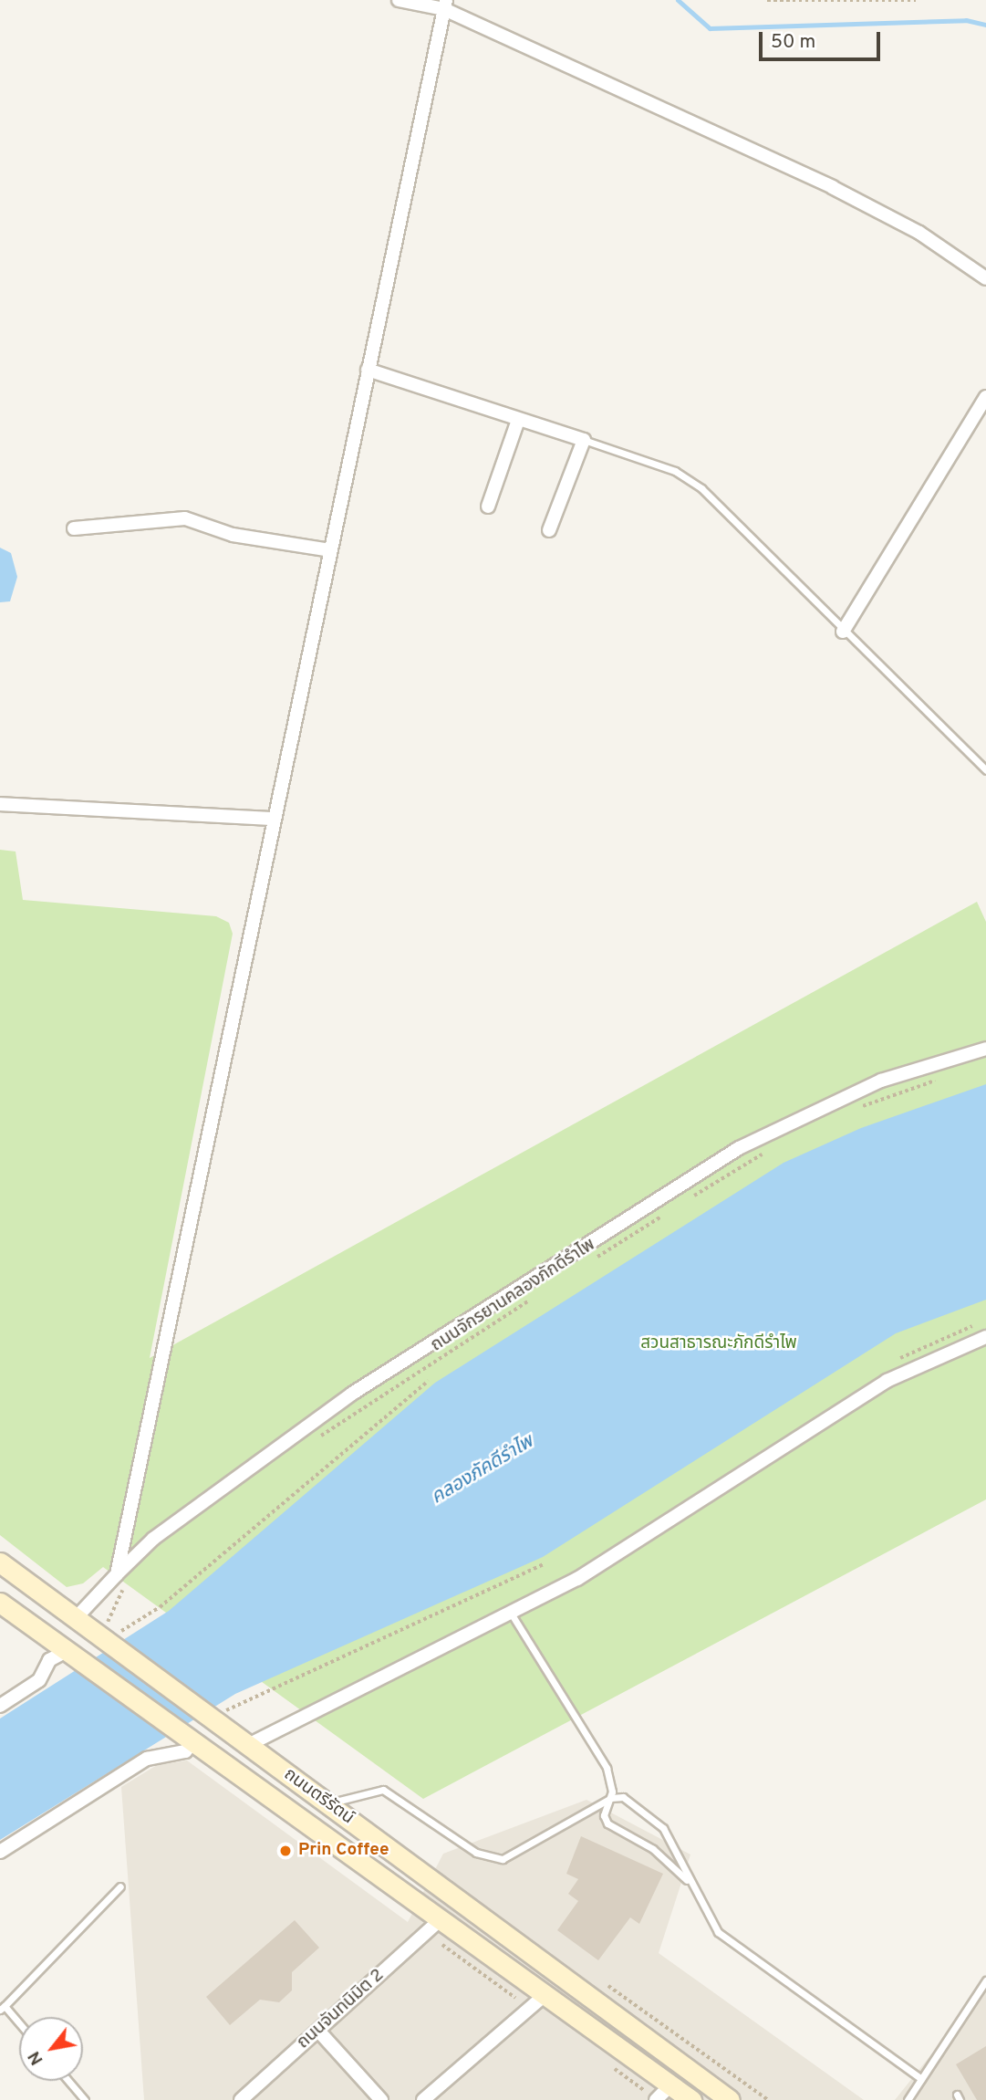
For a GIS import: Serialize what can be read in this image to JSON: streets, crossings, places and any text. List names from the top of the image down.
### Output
{
  "streets": {
    "main road": ["ถนนตรีรัตน์"],
    "street": ["ถนนจันทนิมิต 2"],
    "path": ["ถนนจักรยานคลองภักดีรำไพ"]
  },
  "crossings": [
    ["ถนนตรีรัตน์", "ถนนจันทนิมิต 2"]
  ],
  "water": ["คลองภัคดีรำไพ"],
  "parks": ["สวนสาธารณะภักดีรำไพ"],
  "places": ["Prin Coffee"],
  "scale_bar": "50 m",
  "north": "bottom left"
}
